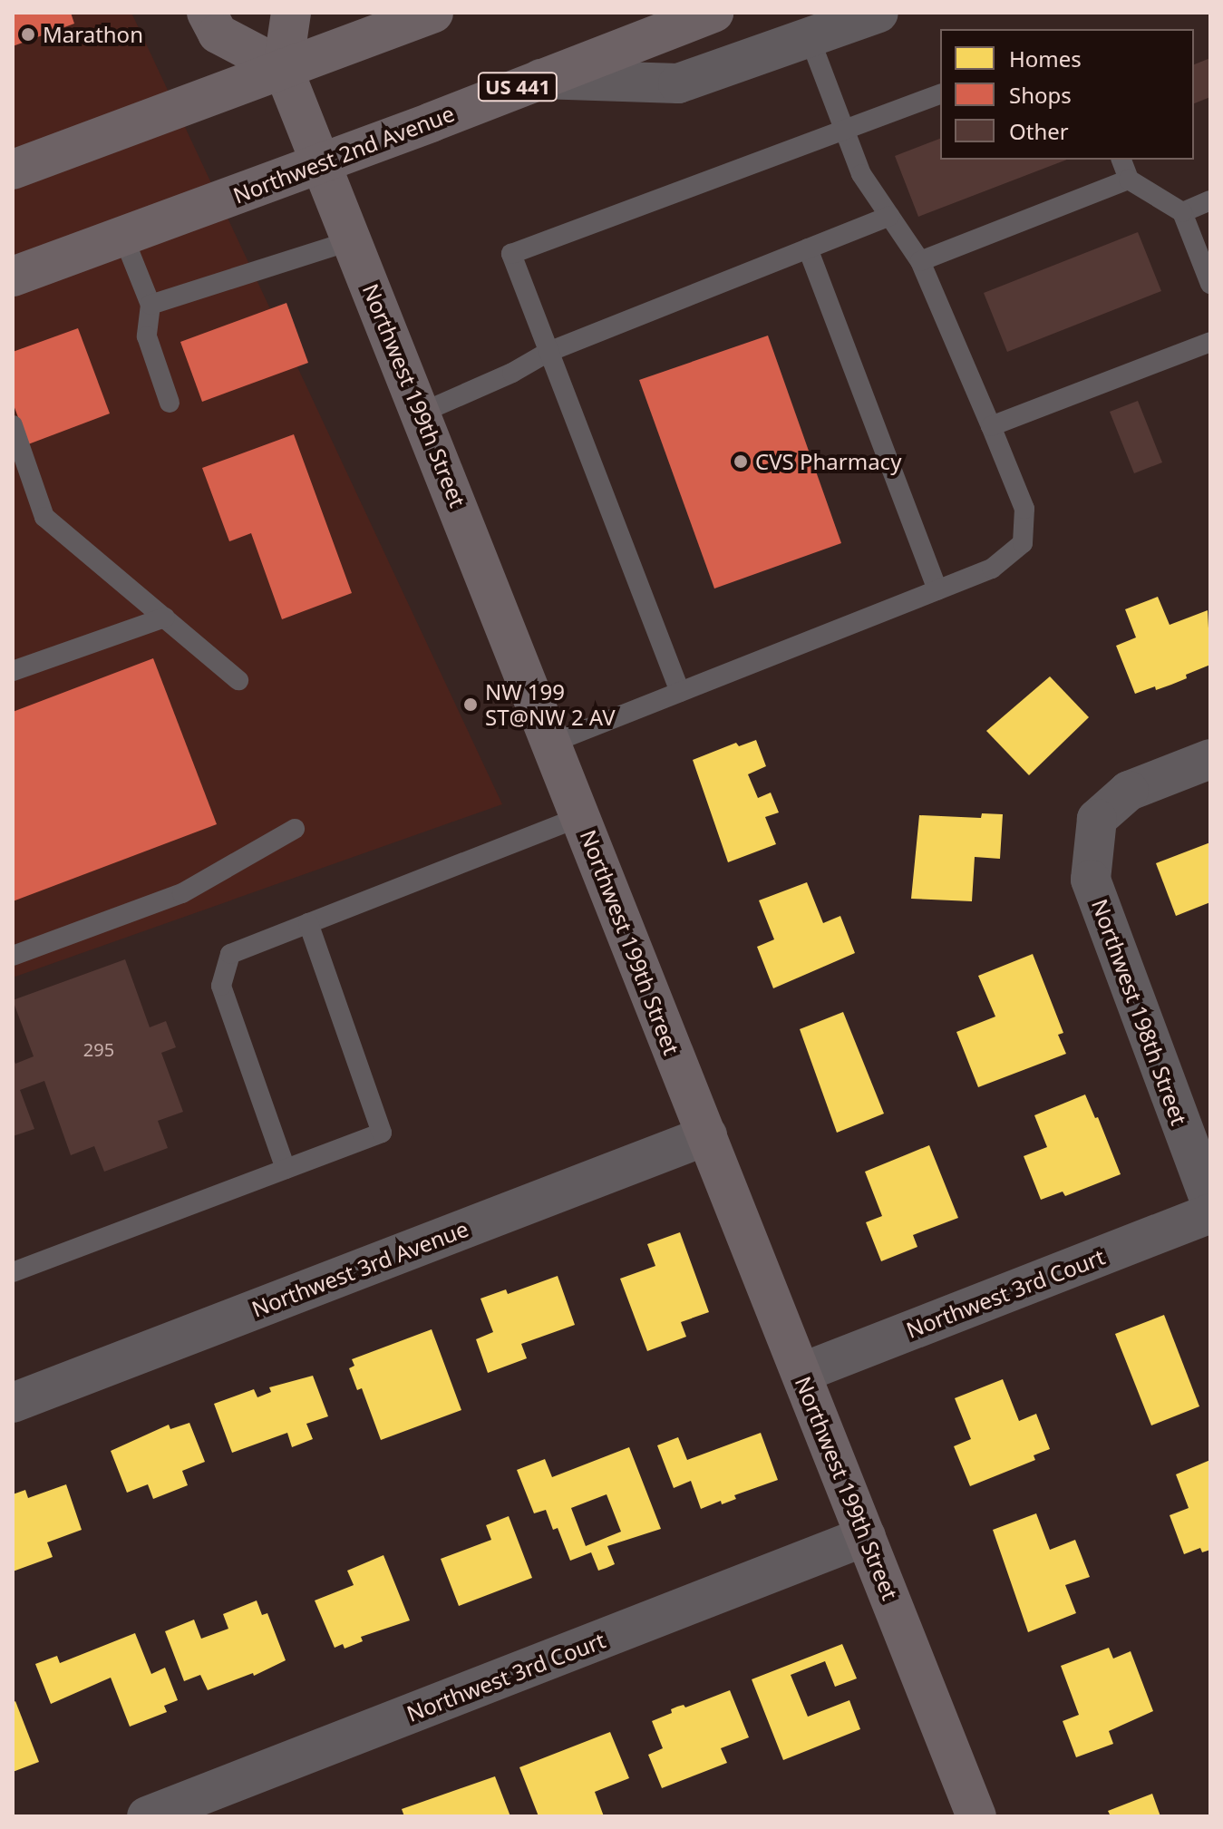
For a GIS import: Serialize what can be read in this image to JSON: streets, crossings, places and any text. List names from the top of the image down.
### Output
{
  "streets": {
    "main road": ["US 441", "Northwest 2nd Avenue", "Northwest 199th Street"],
    "street": ["Northwest 198th Street", "Northwest 3rd Avenue", "Northwest 3rd Court"]
  },
  "crossings": [
    ["Northwest 2nd Avenue", "Northwest 199th Street"],
    ["Northwest 199th Street", "Northwest 3rd Avenue"],
    ["Northwest 199th Street", "Northwest 3rd Court"]
  ],
  "places": ["Marathon", "CVS Pharmacy", "NW 199 ST@NW 2 AV"],
  "house_numbers": ["295"],
  "legend": ["Homes", "Shops", "Other"]
}
